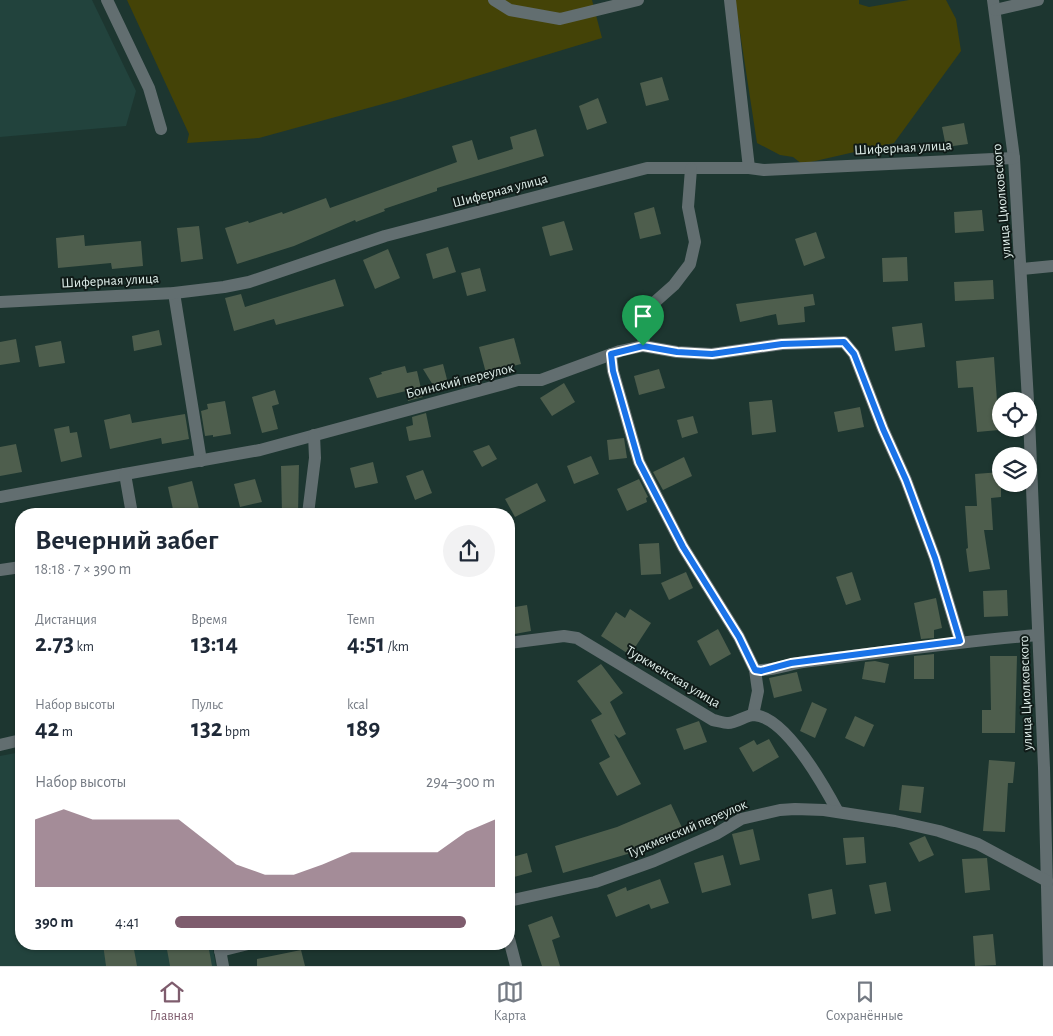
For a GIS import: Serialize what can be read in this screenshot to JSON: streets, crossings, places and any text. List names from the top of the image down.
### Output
{
  "streets": {
    "street": [
      "Шиферная улица",
      "улица Циолковского",
      "Боинский переулок",
      "Туркменская улица",
      "Туркменский переулок"
    ]
  },
  "crossings": [
    ["Шиферная улица", "улица Циолковского"],
    ["улица Циолковского", "Туркменский переулок"]
  ],
  "page": {
    "heading": ["Вечерний забег", "18:18 · 7 × 390 m"],
    "stats": [
      ["Дистанция", "2.73 km"],
      ["Время", "13:14"],
      ["Темп", "4:51 /km"],
      ["Набор высоты", "42 m"],
      ["Пульс", "132 bpm"],
      ["kcal", "189"]
    ],
    "chart": ["Набор высоты", "294–300 m"],
    "list": [
      {
        "name": "390 m",
        "note": "4:41"
      }
    ],
    "tabs": ["Главная", "Карта", "Сохранённые"]
  }
}
